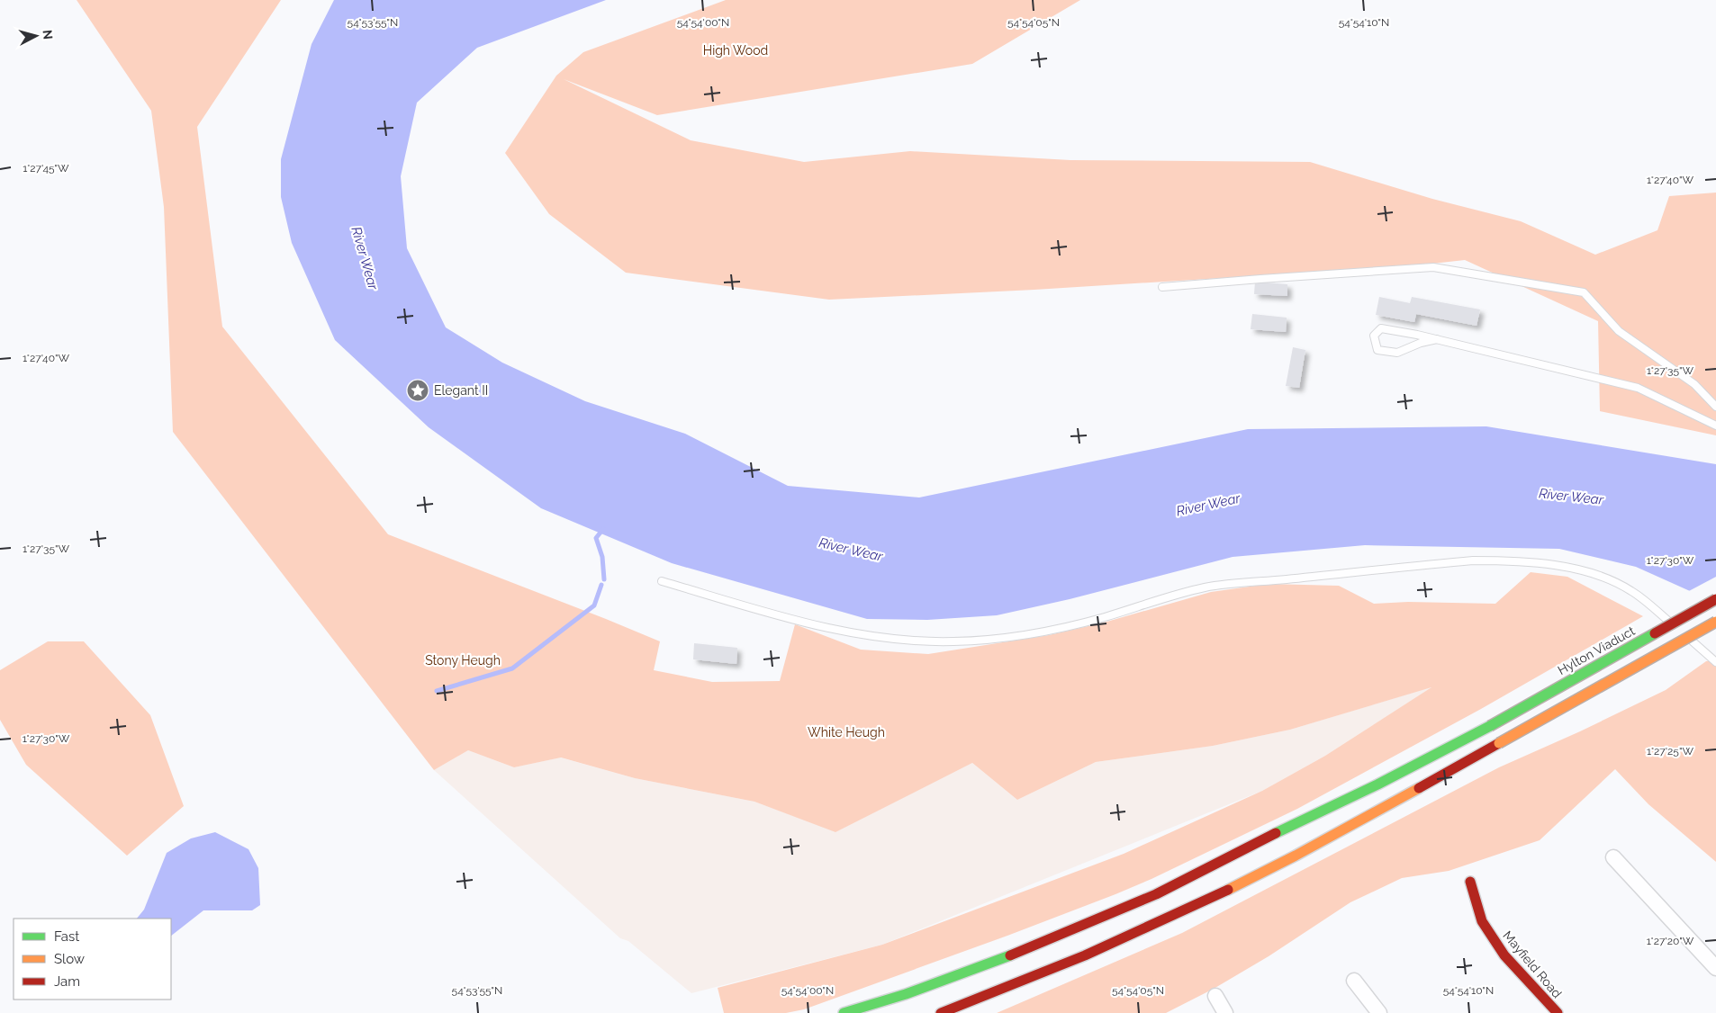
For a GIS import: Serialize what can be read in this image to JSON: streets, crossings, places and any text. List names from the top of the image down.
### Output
{
  "streets": {
    "main road": ["Hylton Viaduct", "Mayfield Road"]
  },
  "water": ["River Wear"],
  "parks": ["High Wood", "Stony Heugh", "White Heugh"],
  "places": {
    "place": ["Elegant II"]
  },
  "legend": ["Fast", "Slow", "Jam"],
  "north": "right",
  "coordinates": [
    "54°53'55\"N",
    "54°54'00\"N",
    "54°54'05\"N",
    "54°54'10\"N",
    "1°27'45\"W",
    "1°27'40\"W",
    "1°27'35\"W",
    "1°27'30\"W",
    "1°27'25\"W",
    "1°27'20\"W"
  ]
}
